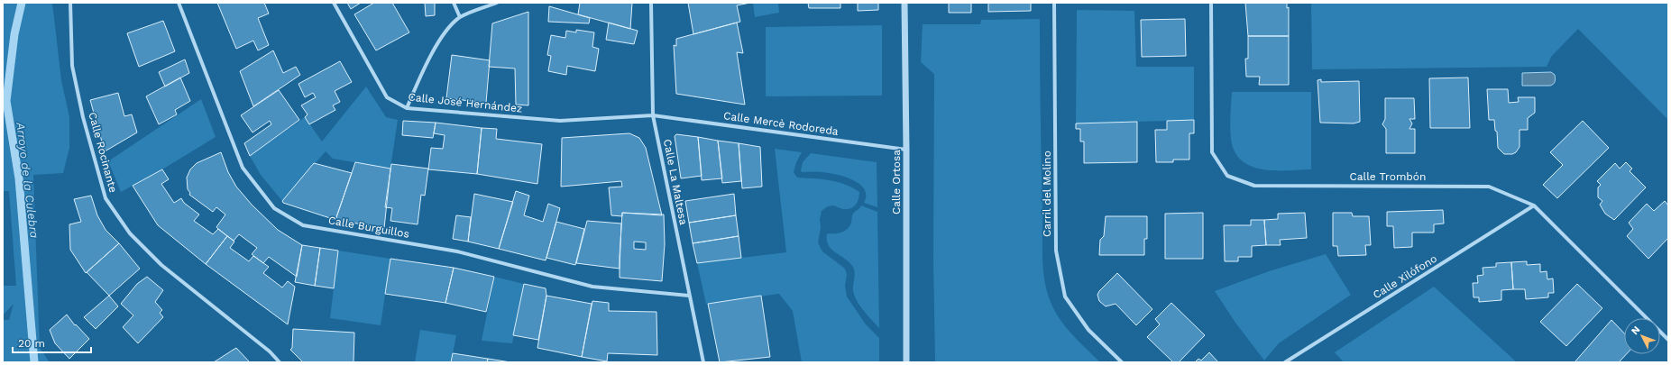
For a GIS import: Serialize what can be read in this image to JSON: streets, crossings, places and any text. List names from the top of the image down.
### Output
{
  "streets": {
    "street": [
      "Calle José Hernández",
      "Calle Mercè Rodoreda",
      "Calle Rocinante",
      "Calle Trombón",
      "Calle La Maltesa",
      "Calle Ortosa",
      "Carril del Molino",
      "Calle Burguillos",
      "Calle Xilófono"
    ]
  },
  "crossings": [
    ["Calle José Hernández", "Calle Mercè Rodoreda"],
    ["Calle José Hernández", "Calle La Maltesa"],
    ["Calle Mercè Rodoreda", "Calle La Maltesa"],
    ["Calle Mercè Rodoreda", "Calle Ortosa"],
    ["Calle Trombón", "Calle Xilófono"],
    ["Calle La Maltesa", "Calle Burguillos"]
  ],
  "water": ["Arroyo de la Culebra"],
  "scale_bar": "20 m",
  "north": "top left"
}
